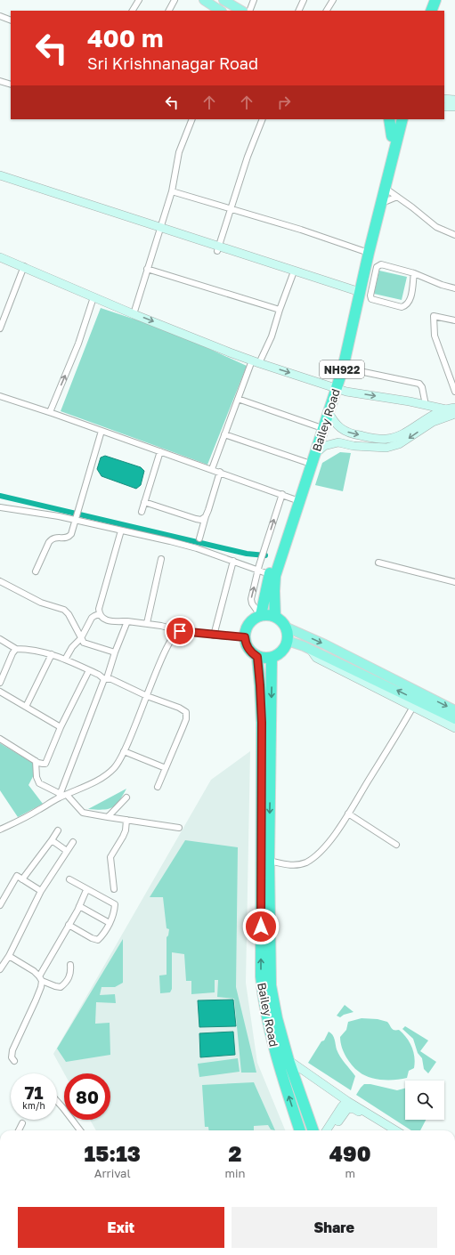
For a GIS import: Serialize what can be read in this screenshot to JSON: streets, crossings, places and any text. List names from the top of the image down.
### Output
{
  "streets": {
    "highway": ["NH922", "Bailey Road"]
  },
  "page": {
    "turn": ["400 m", "Sri Krishnanagar Road"],
    "speed": "71 km/h",
    "limit": "80",
    "eta": [
      "15:13",
      "Arrival",
      "2",
      "min",
      "490",
      "m"
    ],
    "buttons": ["Exit", "Share"]
  }
}
